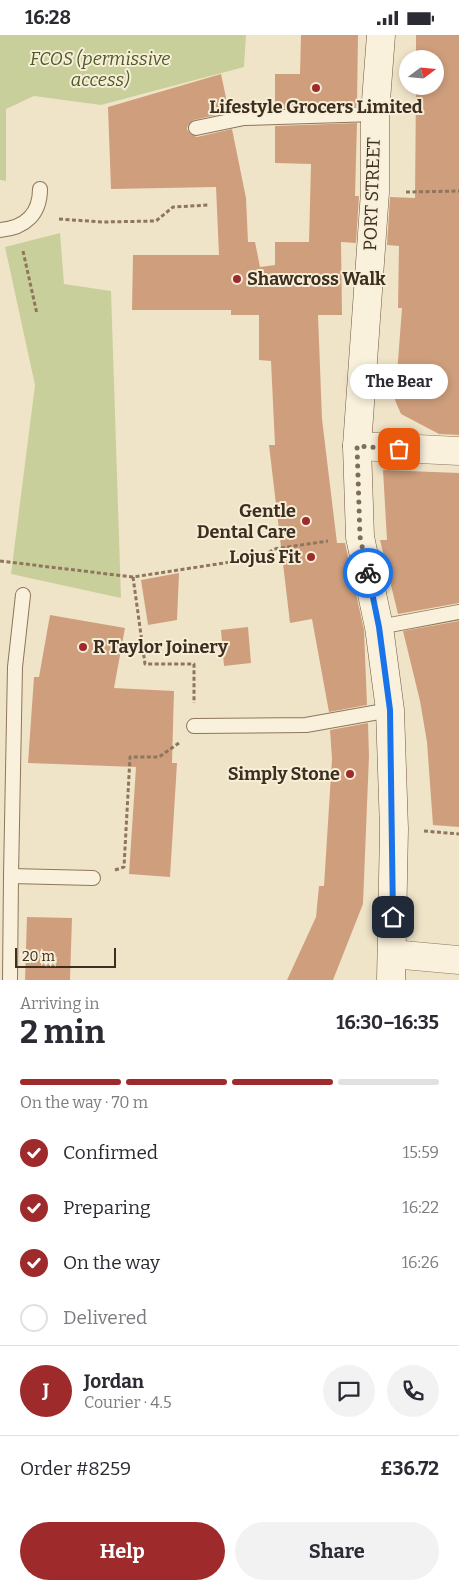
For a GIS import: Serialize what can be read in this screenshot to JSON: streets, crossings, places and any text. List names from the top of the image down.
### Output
{
  "streets": {
    "main road": ["PORT STREET"]
  },
  "parks": ["FCOS (permissive access)"],
  "places": [
    "Lifestyle Grocers Limited",
    "Shawcross Walk",
    "The Bear",
    "Gentle Dental Care",
    "Lojus Fit",
    "R Taylor Joinery",
    "Simply Stone"
  ],
  "scale_bar": "20 m",
  "north": "right",
  "page": {
    "status": "16:28",
    "bubble": "The Bear",
    "scale": "20 m",
    "heading": ["2 min", "Arriving in", "16:30–16:35"],
    "panel": [
      "Jordan",
      "Courier · 4.5",
      "Order #8259",
      "£36.72"
    ],
    "bar": "On the way · 70 m",
    "list": [
      ["Confirmed", "15:59"],
      ["Preparing", "16:22"],
      ["On the way", "16:26"],
      "Delivered"
    ],
    "round": "J",
    "buttons": ["Help", "Share"]
  }
}
